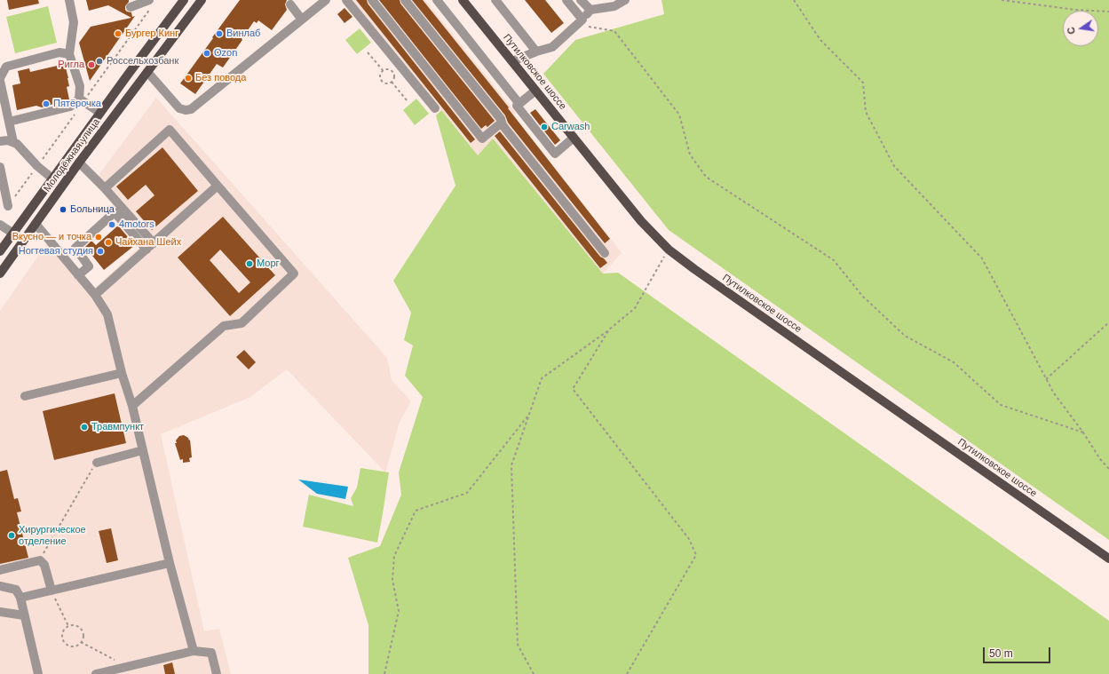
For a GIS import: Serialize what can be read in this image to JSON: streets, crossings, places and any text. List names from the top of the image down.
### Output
{
  "streets": {
    "main road": ["Путилковское шоссе", "Молодёжная улица"]
  },
  "places": [
    "Бургер Кинг",
    "Винлаб",
    "Ozon",
    "Россельхозбанк",
    "Ригла",
    "Без повода",
    "Пятёрочка",
    "Carwash",
    "Больница",
    "4motors",
    "Вкусно — и точка",
    "Чайхана Шейх",
    "Ногтевая студия",
    "Морг",
    "Травмпункт",
    "Хирургическое отделение"
  ],
  "scale_bar": "50 m",
  "north": "left"
}
